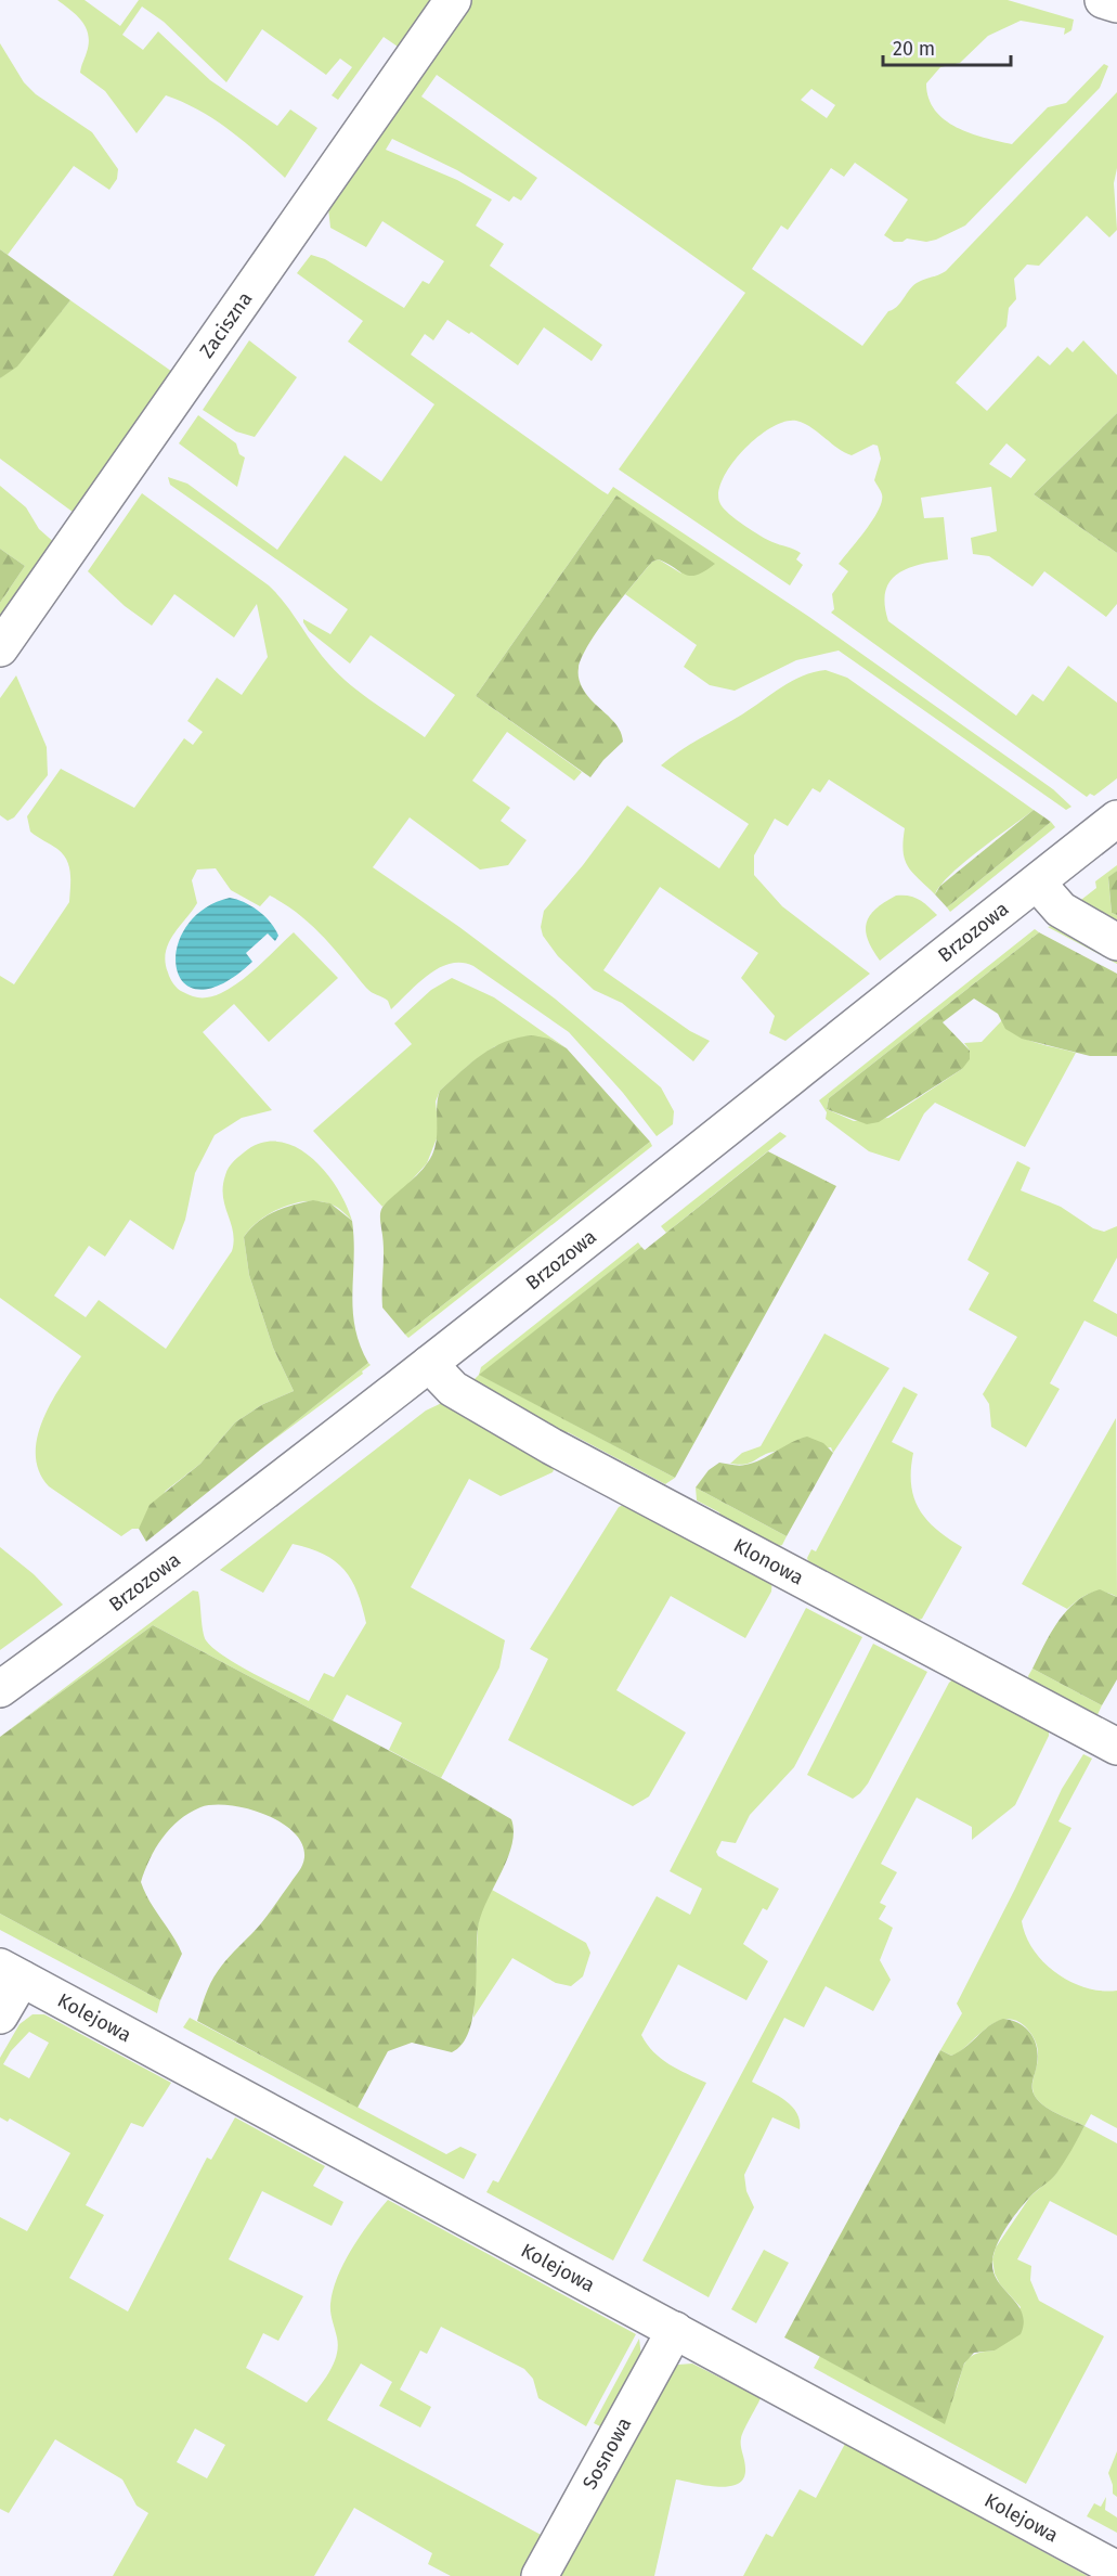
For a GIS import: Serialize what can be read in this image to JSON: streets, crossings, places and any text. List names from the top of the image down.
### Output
{
  "streets": {
    "street": [
      "Zaciszna",
      "Brzozowa",
      "Klonowa",
      "Kolejowa",
      "Sosnowa"
    ]
  },
  "crossings": [
    ["Brzozowa", "Klonowa"],
    ["Kolejowa", "Sosnowa"]
  ],
  "scale_bar": "20 m"
}
